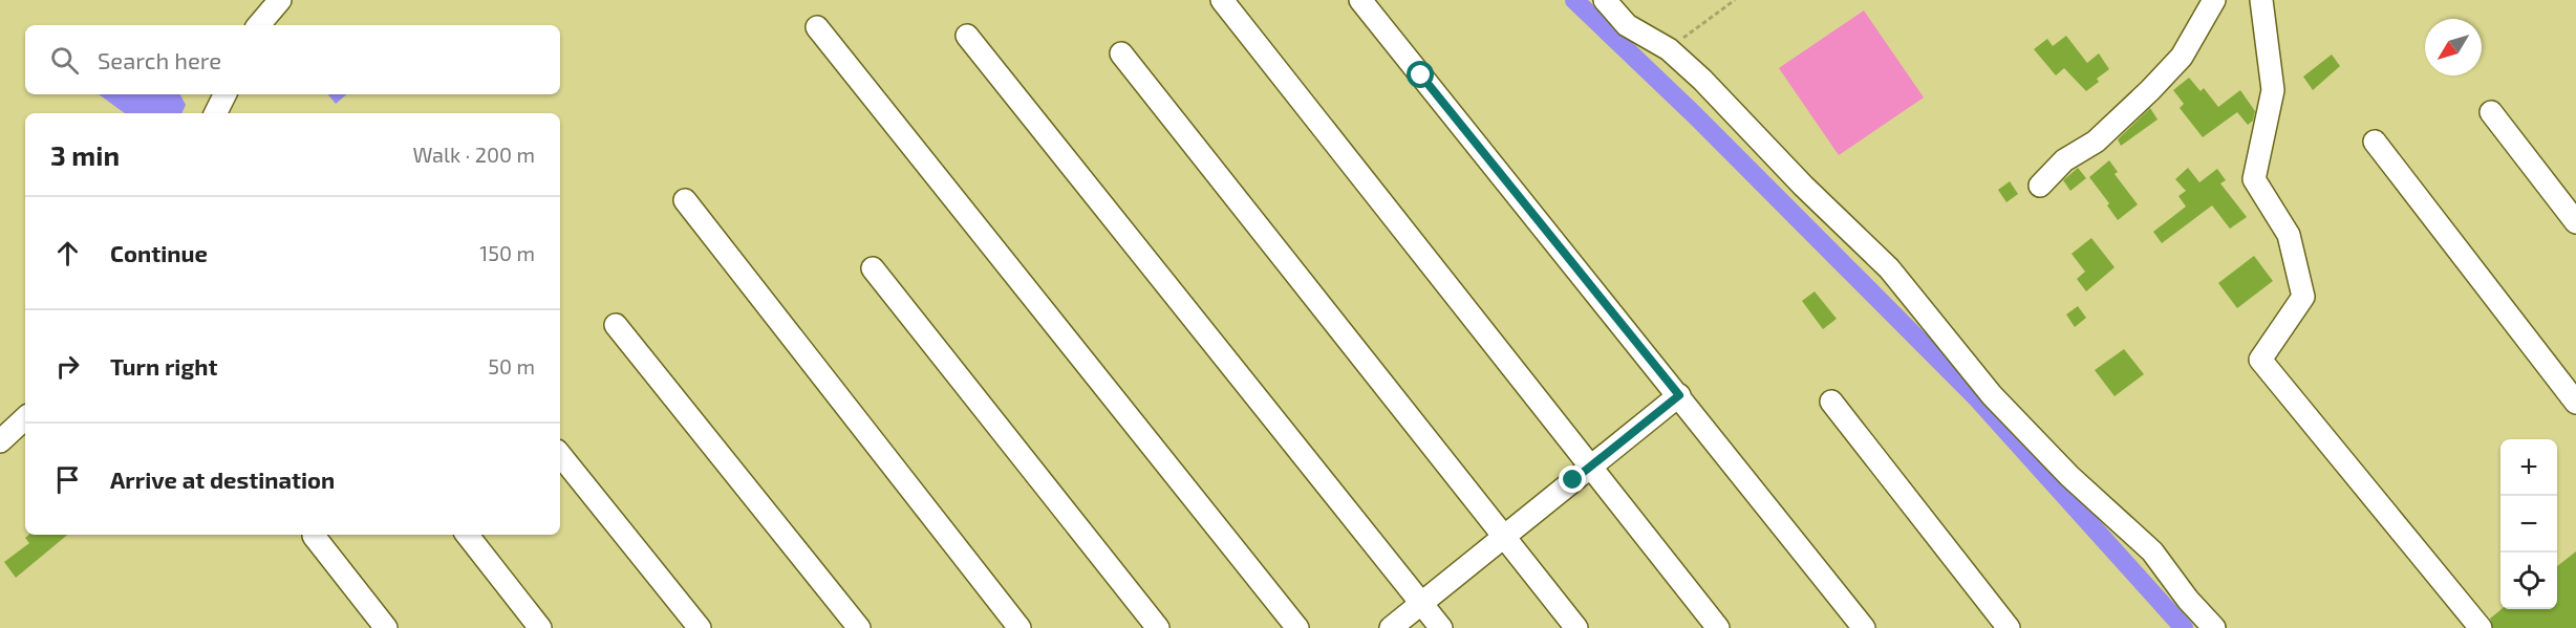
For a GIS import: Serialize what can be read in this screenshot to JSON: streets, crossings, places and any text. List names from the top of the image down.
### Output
{
  "north": "bottom left",
  "page": {
    "search": "Search here",
    "heading": ["3 min", "Walk · 200 m"],
    "list": [
      ["Continue", "150 m"],
      ["Turn right", "50 m"],
      "Arrive at destination"
    ],
    "map_buttons": ["+", "−"]
  }
}
